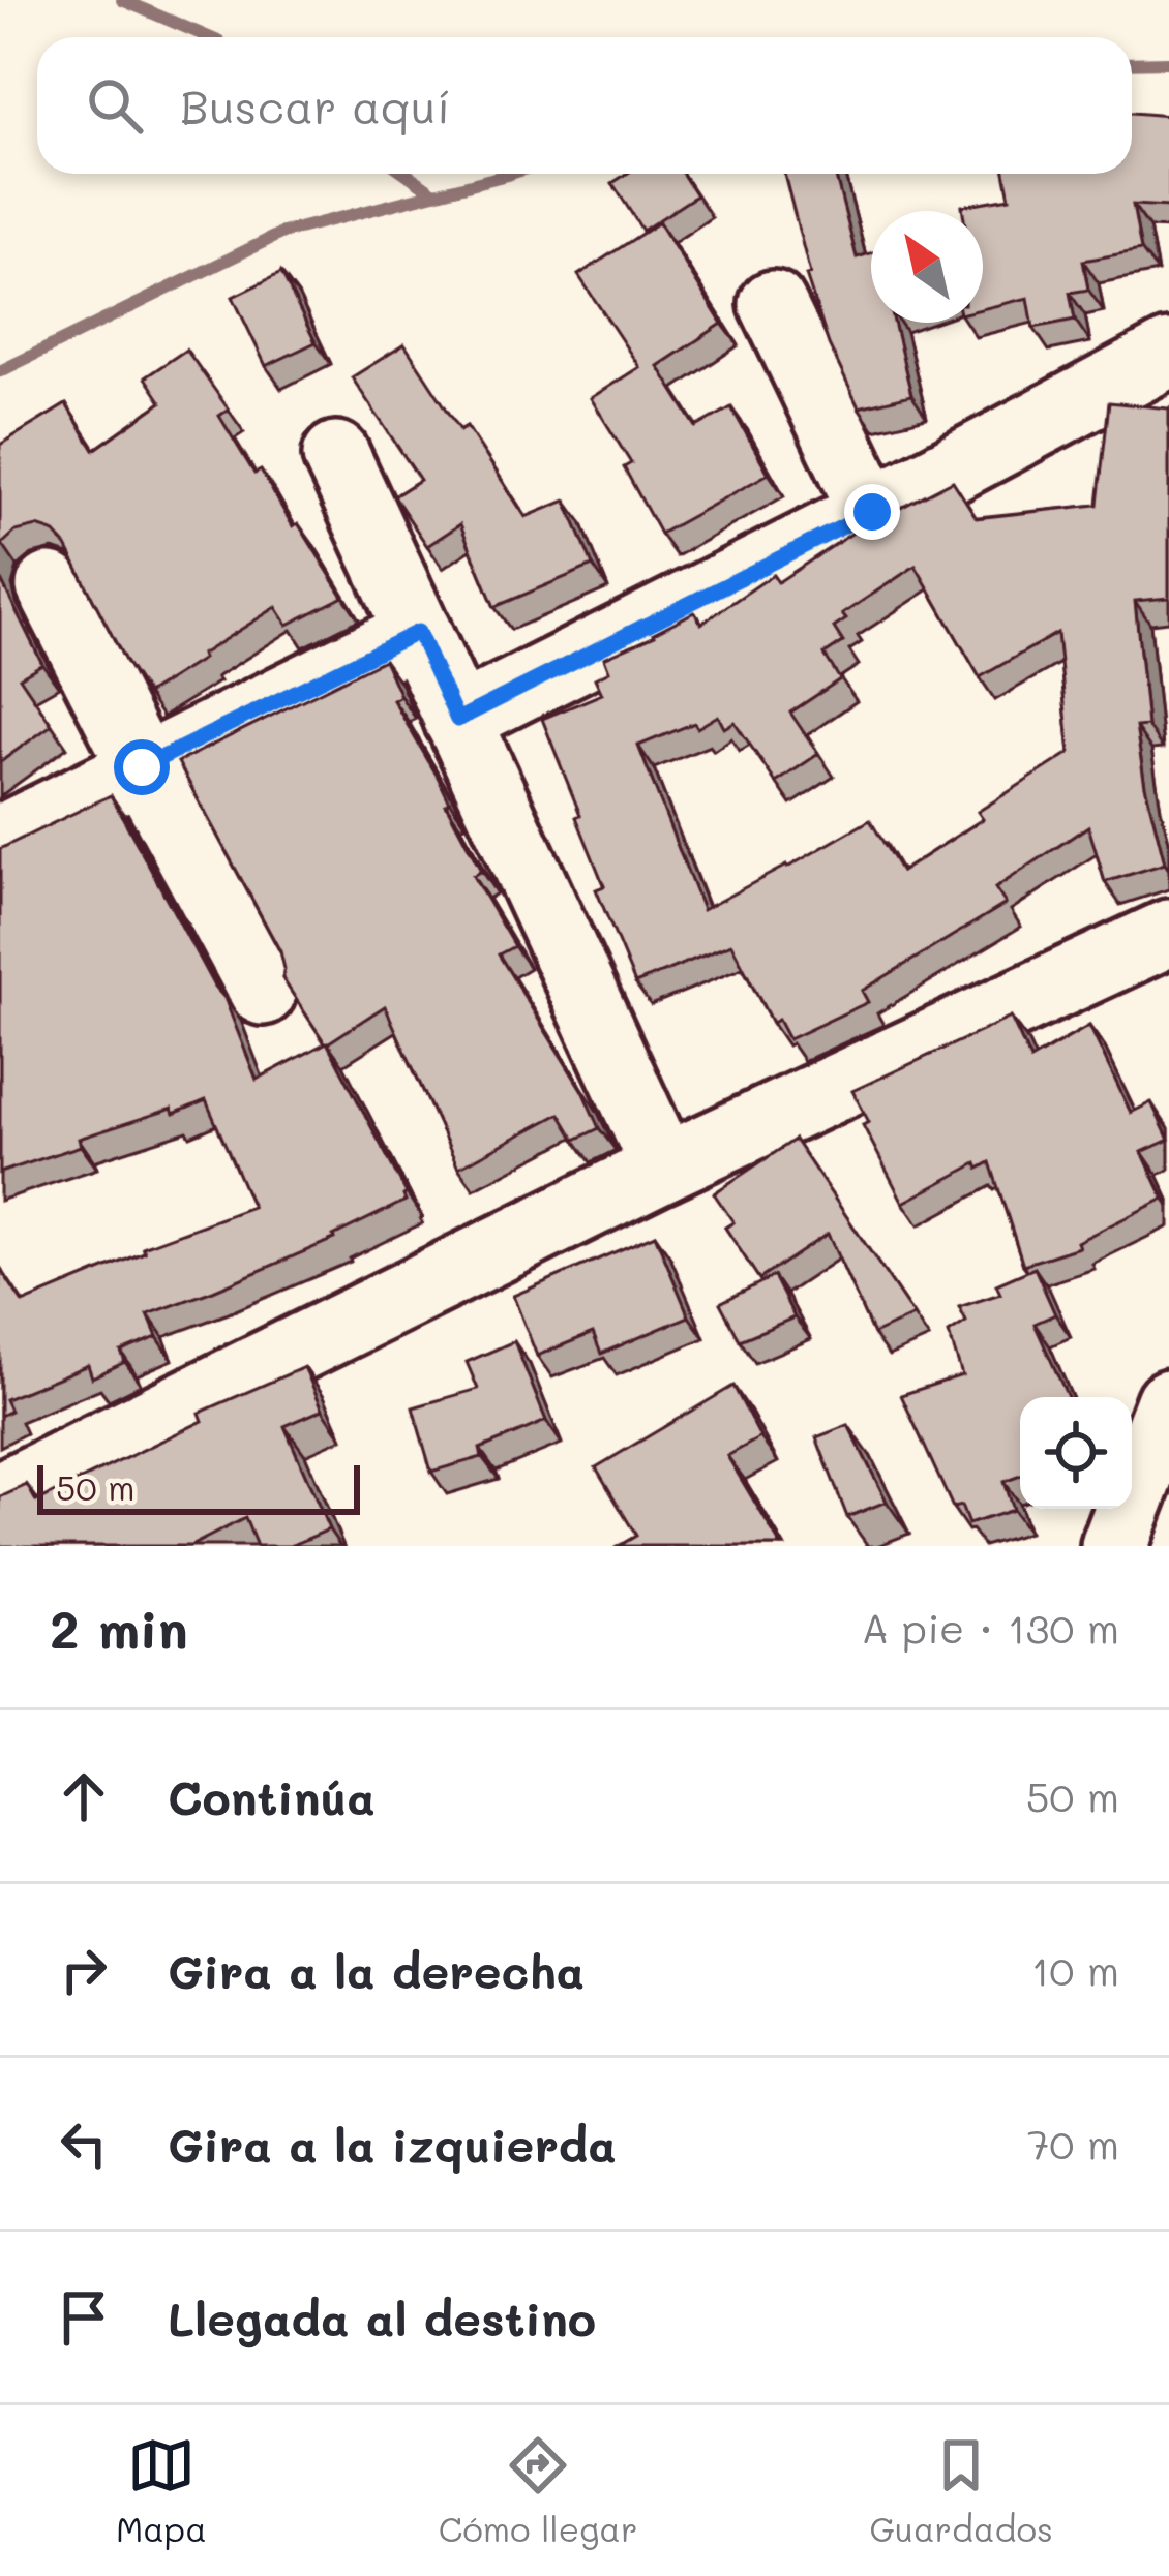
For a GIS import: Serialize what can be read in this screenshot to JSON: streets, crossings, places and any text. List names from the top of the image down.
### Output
{
  "scale_bar": "50 m",
  "north": "top left",
  "page": {
    "search": "Buscar aquí",
    "scale": "50 m",
    "heading": ["2 min", "A pie · 130 m"],
    "list": [
      ["Continúa", "50 m"],
      ["Gira a la derecha", "10 m"],
      ["Gira a la izquierda", "70 m"],
      "Llegada al destino"
    ],
    "nav": ["Mapa", "Cómo llegar", "Guardados"]
  }
}
